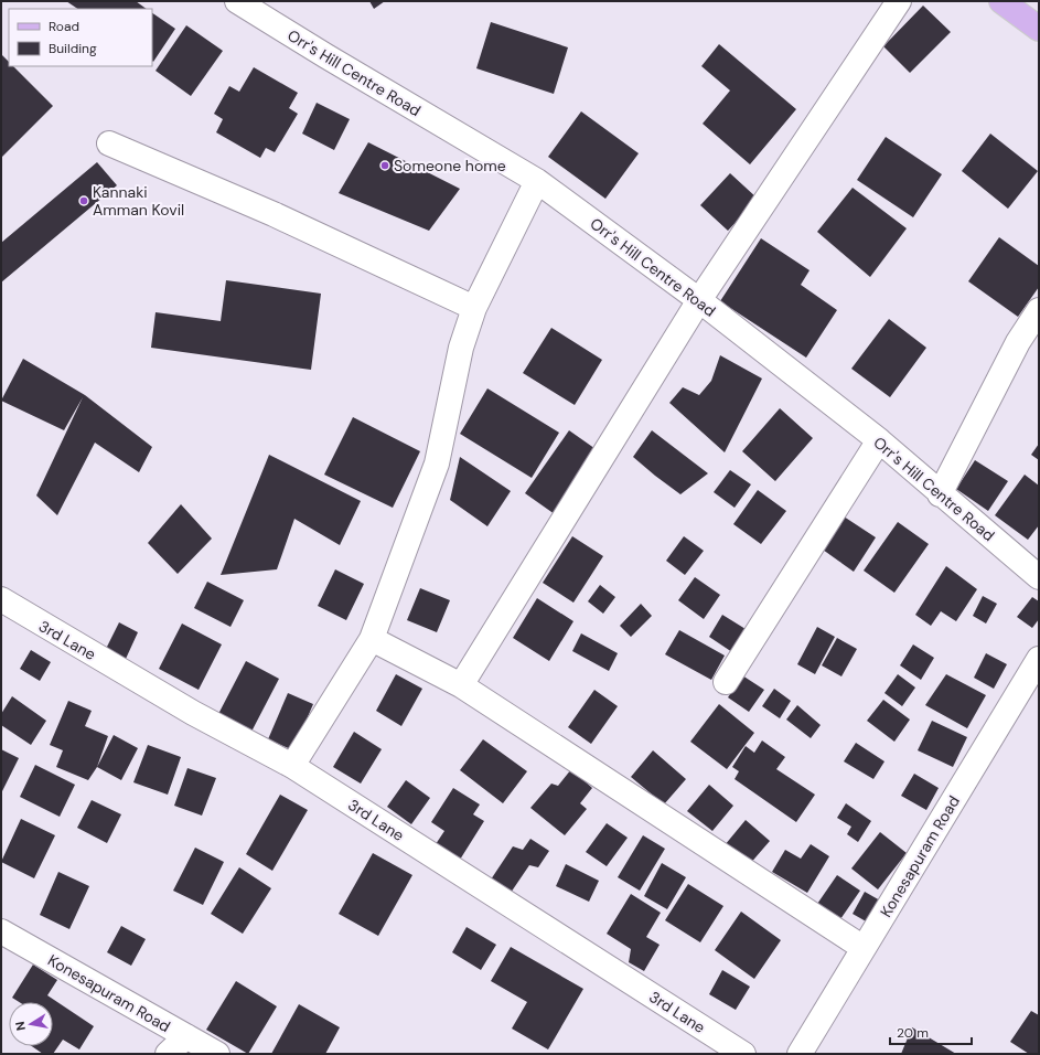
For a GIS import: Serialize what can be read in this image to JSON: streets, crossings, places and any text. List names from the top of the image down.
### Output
{
  "streets": {
    "street": ["Orr's Hill Centre Road", "3rd Lane", "Konesapuram Road"]
  },
  "places": ["Someone home", "Kannaki Amman Kovil"],
  "legend": ["Road", "Building"],
  "scale_bar": "20 m",
  "north": "left"
}
